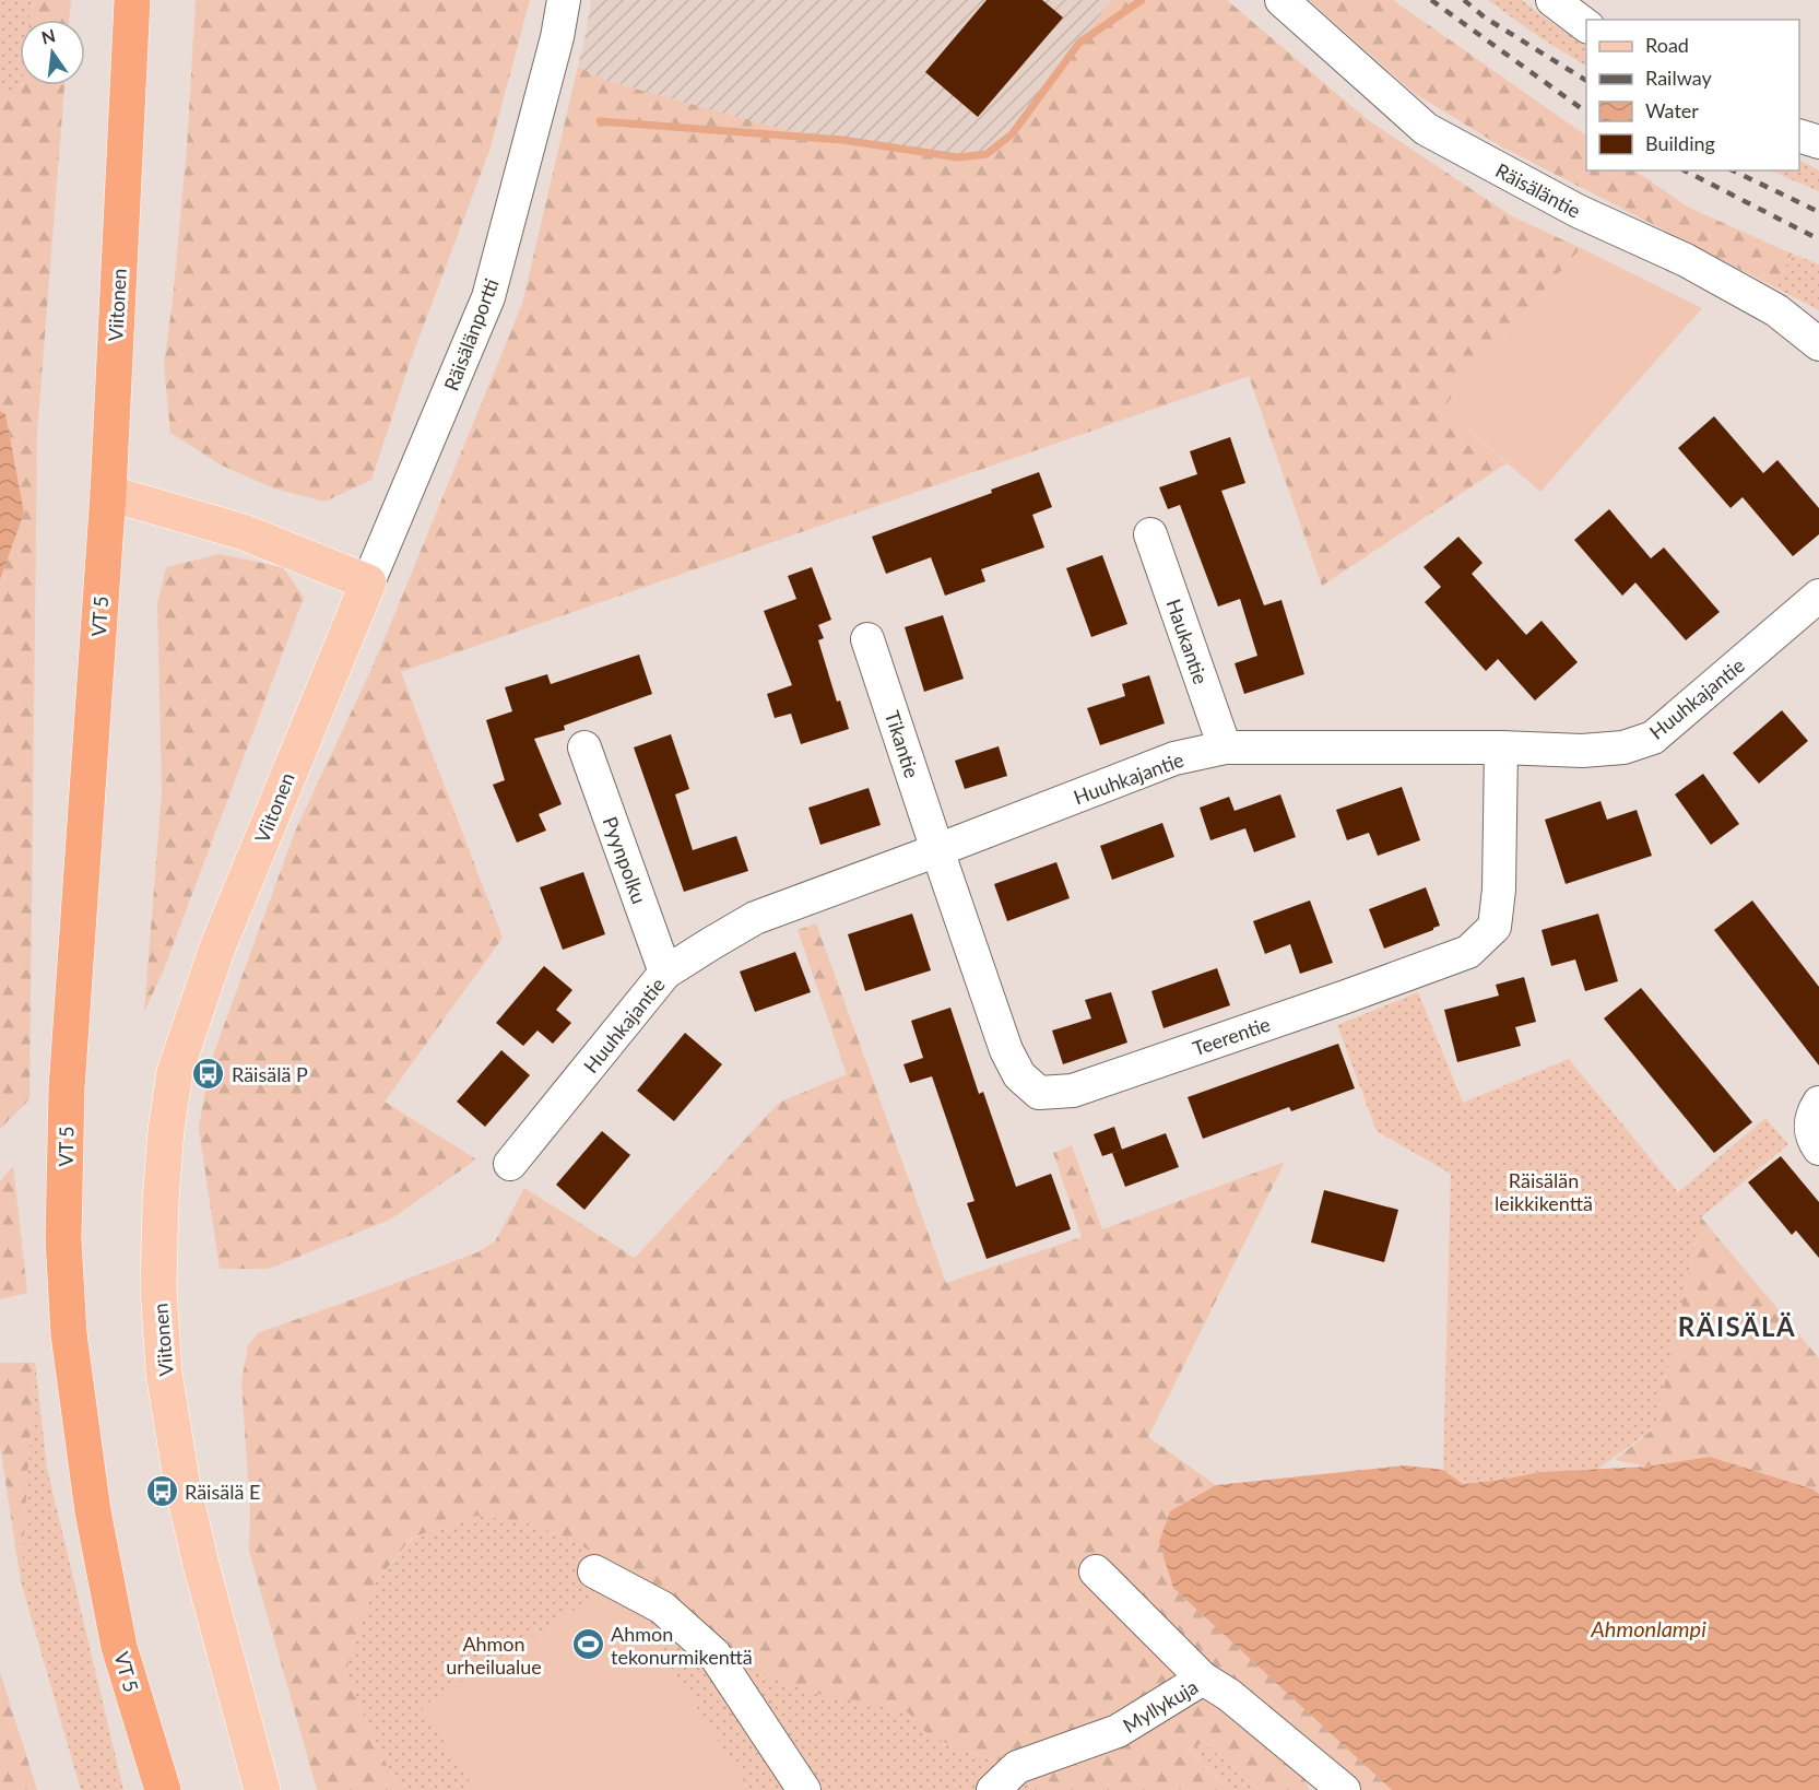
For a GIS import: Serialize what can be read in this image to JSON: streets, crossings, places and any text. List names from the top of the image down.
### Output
{
  "streets": {
    "highway": ["Viitonen", "VT 5"],
    "street": [
      "Räisäläntie",
      "Räisälänportti",
      "Haukantie",
      "Huuhkajantie",
      "Tikantie",
      "Pyynpolku",
      "Teerentie",
      "Myllykuja"
    ]
  },
  "crossings": [
    ["Viitonen", "Räisälänportti"],
    ["Viitonen", "VT 5"],
    ["Haukantie", "Huuhkajantie"],
    ["Huuhkajantie", "Tikantie"],
    ["Huuhkajantie", "Pyynpolku"],
    ["Huuhkajantie", "Teerentie"],
    ["Tikantie", "Teerentie"]
  ],
  "districts": ["RÄISÄLÄ"],
  "water": ["Ahmonlampi"],
  "parks": ["Räisälän leikkikenttä", "Ahmon urheilualue"],
  "places": {
    "bus stop": ["Räisälä P", "Räisälä E"],
    "sports": ["Ahmon tekonurmikenttä"]
  },
  "legend": [
    "Road",
    "Railway",
    "Water",
    "Building"
  ],
  "north": "top"
}
